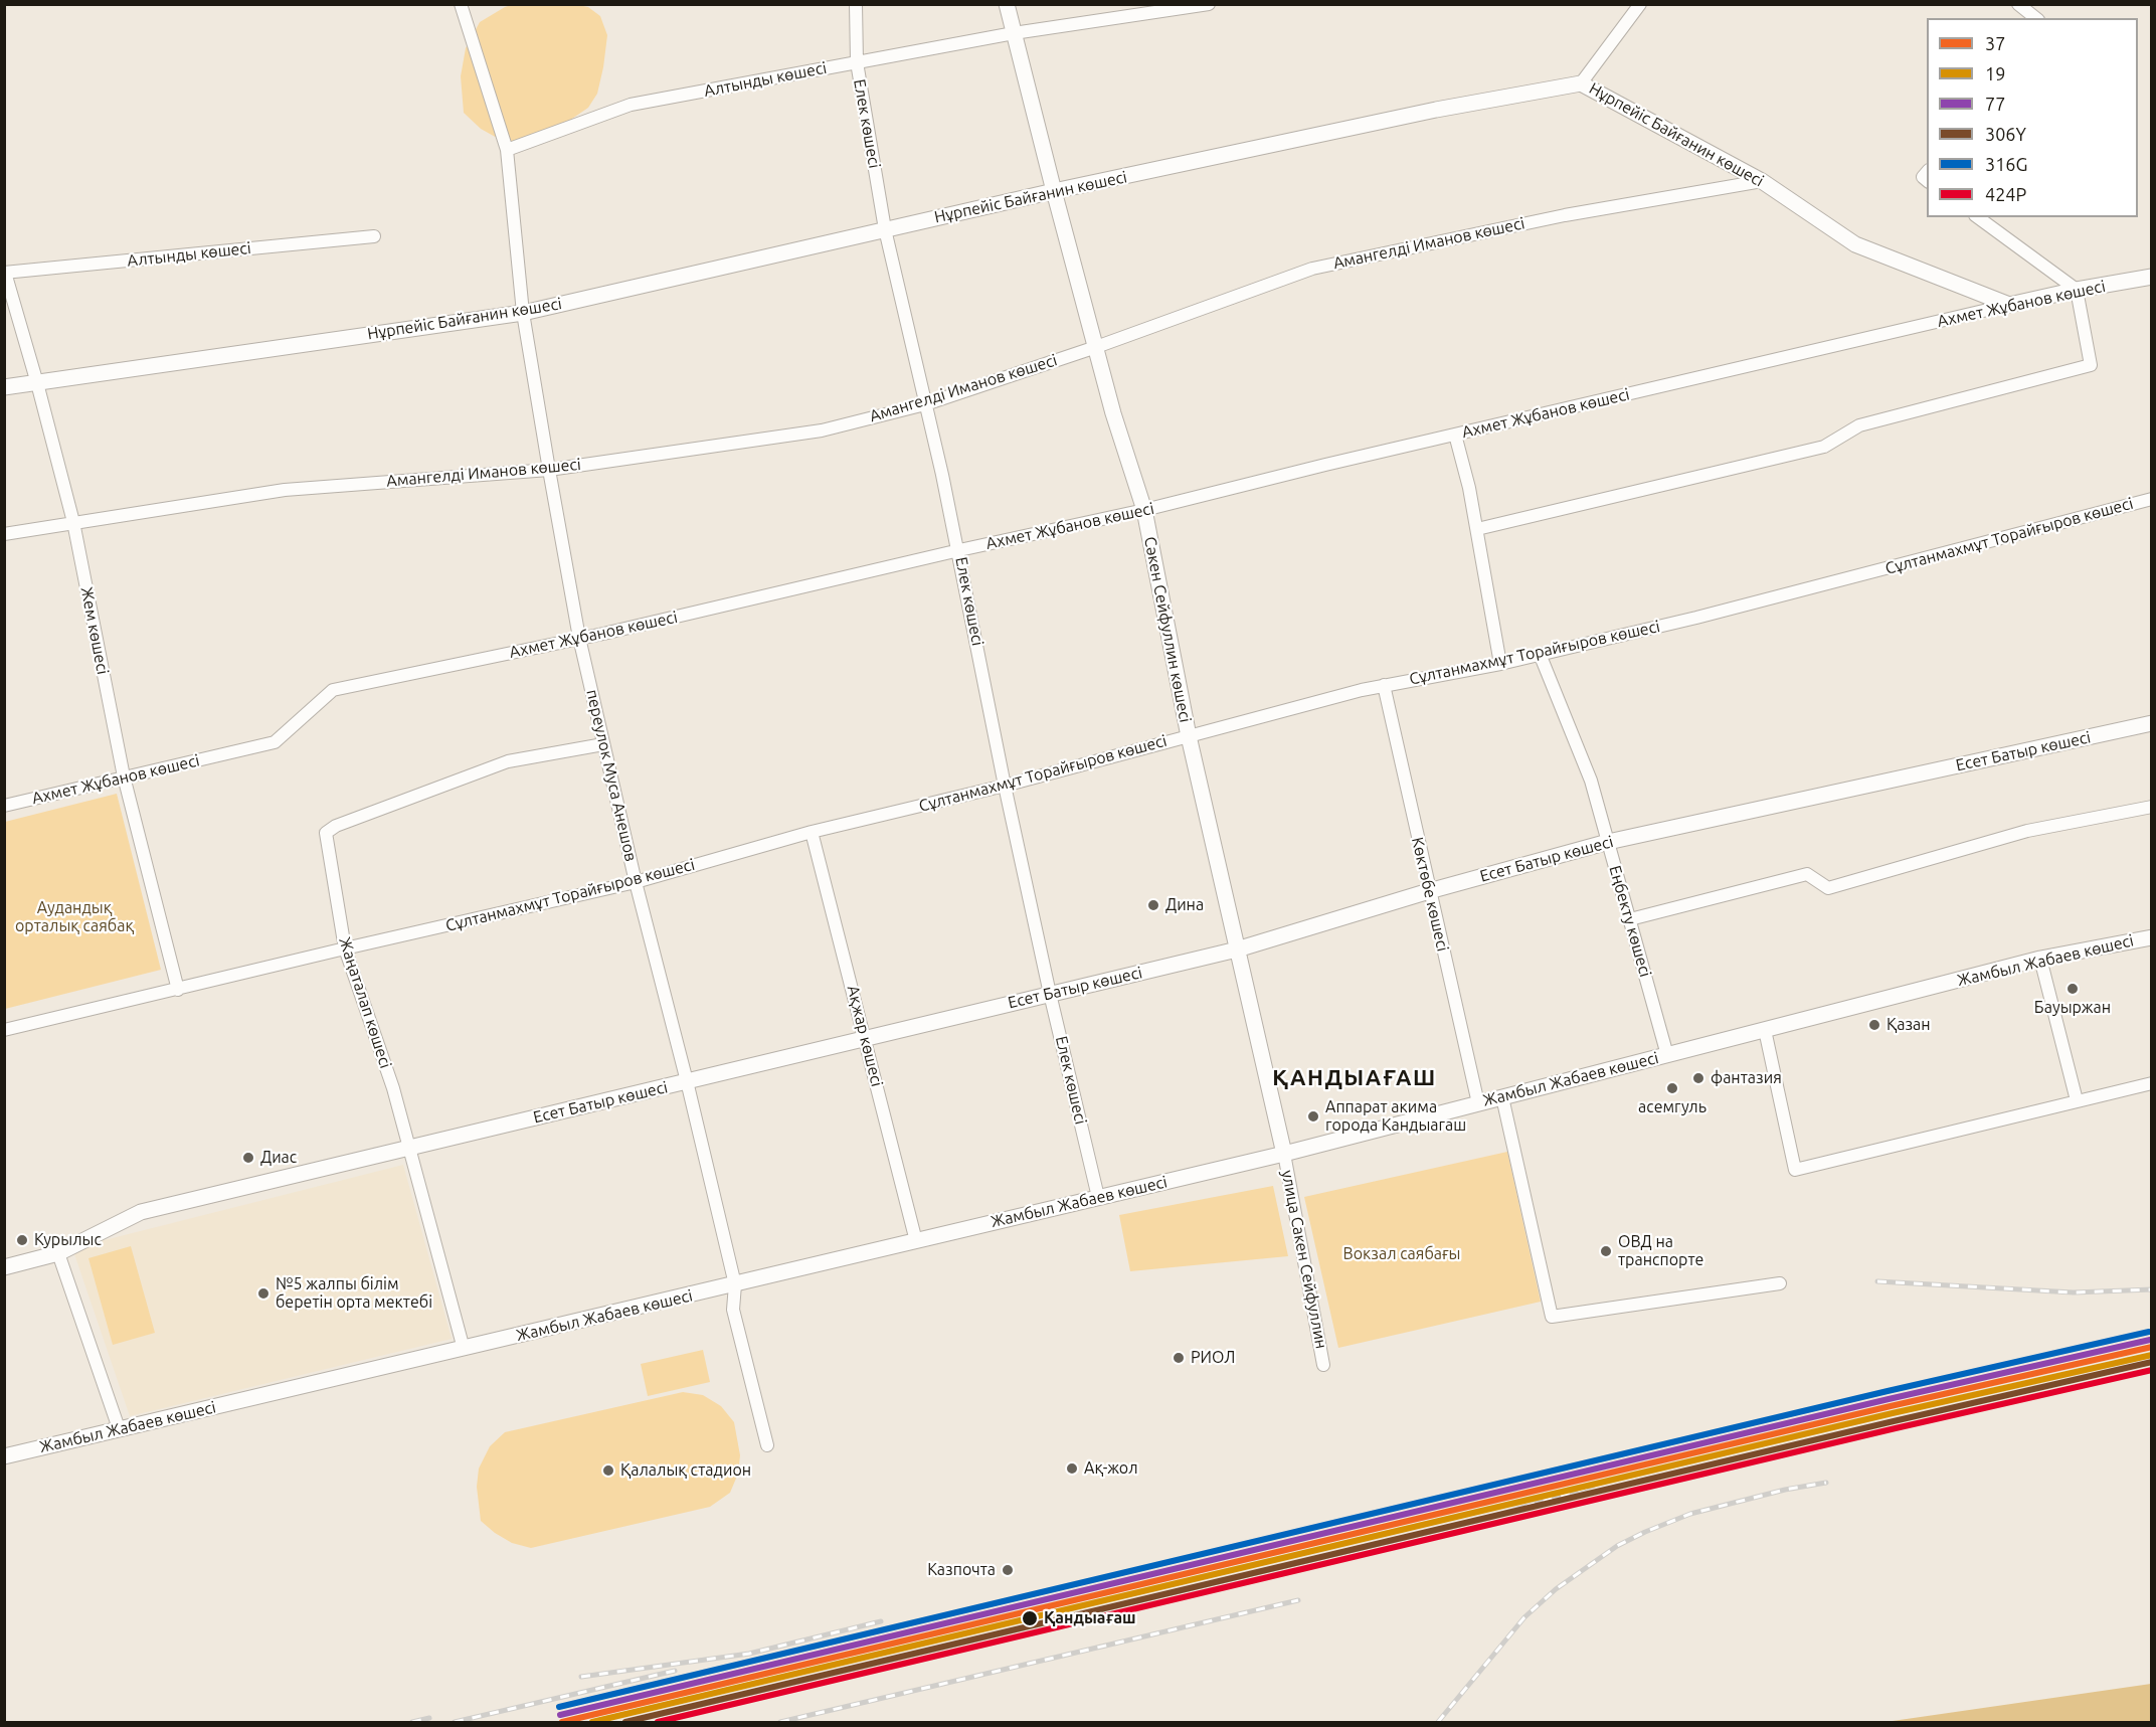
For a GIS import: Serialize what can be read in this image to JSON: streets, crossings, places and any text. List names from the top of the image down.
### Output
{
  "streets": {
    "street": [
      "Алтынды көшесі",
      "Елек көшесі",
      "Нұрпейіс Байғанин көшесі",
      "Амангелді Иманов көшесі",
      "Ахмет Жұбанов көшесі",
      "Сұлтанмахмұт Торайғыров көшесі",
      "Сәкен Сейфуллин көшесі",
      "Жем көшесі",
      "Есет Батыр көшесі",
      "переулок Муса Анешов",
      "Көктөбе көшесі",
      "Еңбекту көшесі",
      "Жамбыл Жабаев көшесі",
      "Жаңаталап көшесі",
      "Ақжар көшесі",
      "улица Сакен Сейфуллин"
    ]
  },
  "crossings": [
    ["Алтынды көшесі", "Елек көшесі"],
    ["Алтынды көшесі", "Сәкен Сейфуллин көшесі"],
    ["Алтынды көшесі", "Жем көшесі"],
    ["Алтынды көшесі", "переулок Муса Анешов"],
    ["Елек көшесі", "Нұрпейіс Байғанин көшесі"],
    ["Елек көшесі", "Амангелді Иманов көшесі"],
    ["Елек көшесі", "Ахмет Жұбанов көшесі"],
    ["Елек көшесі", "Сұлтанмахмұт Торайғыров көшесі"],
    ["Елек көшесі", "Есет Батыр көшесі"],
    ["Елек көшесі", "Жамбыл Жабаев көшесі"],
    ["Нұрпейіс Байғанин көшесі", "Амангелді Иманов көшесі"],
    ["Нұрпейіс Байғанин көшесі", "Ахмет Жұбанов көшесі"],
    ["Нұрпейіс Байғанин көшесі", "Сәкен Сейфуллин көшесі"],
    ["Нұрпейіс Байғанин көшесі", "Жем көшесі"],
    ["Нұрпейіс Байғанин көшесі", "переулок Муса Анешов"],
    ["Амангелді Иманов көшесі", "Сәкен Сейфуллин көшесі"],
    ["Амангелді Иманов көшесі", "Жем көшесі"],
    ["Амангелді Иманов көшесі", "переулок Муса Анешов"],
    ["Ахмет Жұбанов көшесі", "Сәкен Сейфуллин көшесі"],
    ["Ахмет Жұбанов көшесі", "Жем көшесі"],
    ["Ахмет Жұбанов көшесі", "переулок Муса Анешов"],
    ["Сұлтанмахмұт Торайғыров көшесі", "Сәкен Сейфуллин көшесі"],
    ["Сұлтанмахмұт Торайғыров көшесі", "Жем көшесі"],
    ["Сұлтанмахмұт Торайғыров көшесі", "переулок Муса Анешов"],
    ["Сұлтанмахмұт Торайғыров көшесі", "Көктөбе көшесі"],
    ["Сұлтанмахмұт Торайғыров көшесі", "Еңбекту көшесі"],
    ["Сұлтанмахмұт Торайғыров көшесі", "Жаңаталап көшесі"],
    ["Сұлтанмахмұт Торайғыров көшесі", "Ақжар көшесі"],
    ["Сәкен Сейфуллин көшесі", "Есет Батыр көшесі"],
    ["Сәкен Сейфуллин көшесі", "Жамбыл Жабаев көшесі"],
    ["Сәкен Сейфуллин көшесі", "улица Сакен Сейфуллин"],
    ["Есет Батыр көшесі", "переулок Муса Анешов"],
    ["Есет Батыр көшесі", "Көктөбе көшесі"],
    ["Есет Батыр көшесі", "Еңбекту көшесі"],
    ["Есет Батыр көшесі", "Жаңаталап көшесі"],
    ["Есет Батыр көшесі", "Ақжар көшесі"],
    ["переулок Муса Анешов", "Жамбыл Жабаев көшесі"],
    ["переулок Муса Анешов", "Жаңаталап көшесі"],
    ["Көктөбе көшесі", "Жамбыл Жабаев көшесі"],
    ["Еңбекту көшесі", "Жамбыл Жабаев көшесі"],
    ["Жамбыл Жабаев көшесі", "Жаңаталап көшесі"],
    ["Жамбыл Жабаев көшесі", "Ақжар көшесі"],
    ["Жамбыл Жабаев көшесі", "улица Сакен Сейфуллин"]
  ],
  "districts": ["ҚАНДЫАҒАШ"],
  "parks": ["Аудандық орталық саябақ", "Вокзал саябағы"],
  "places": [
    "Дина",
    "Бауыржан",
    "Қазан",
    "фантазия",
    "асемгуль",
    "Аппарат акима города Кандыагаш",
    "Диас",
    "Курылыс",
    "ОВД на транспорте",
    "№5 жалпы білім беретін орта мектебі",
    "РИОЛ",
    "Ақ-жол",
    "Қалалық стадион",
    "Казпочта",
    "Қандыағаш"
  ],
  "lines": [
    "transit line 316G",
    "transit line 77",
    "transit line 37",
    "transit line 19",
    "transit line 306Y",
    "transit line 424Р"
  ],
  "legend": [
    "37",
    "19",
    "77",
    "306Y",
    "316G",
    "424Р"
  ]
}
